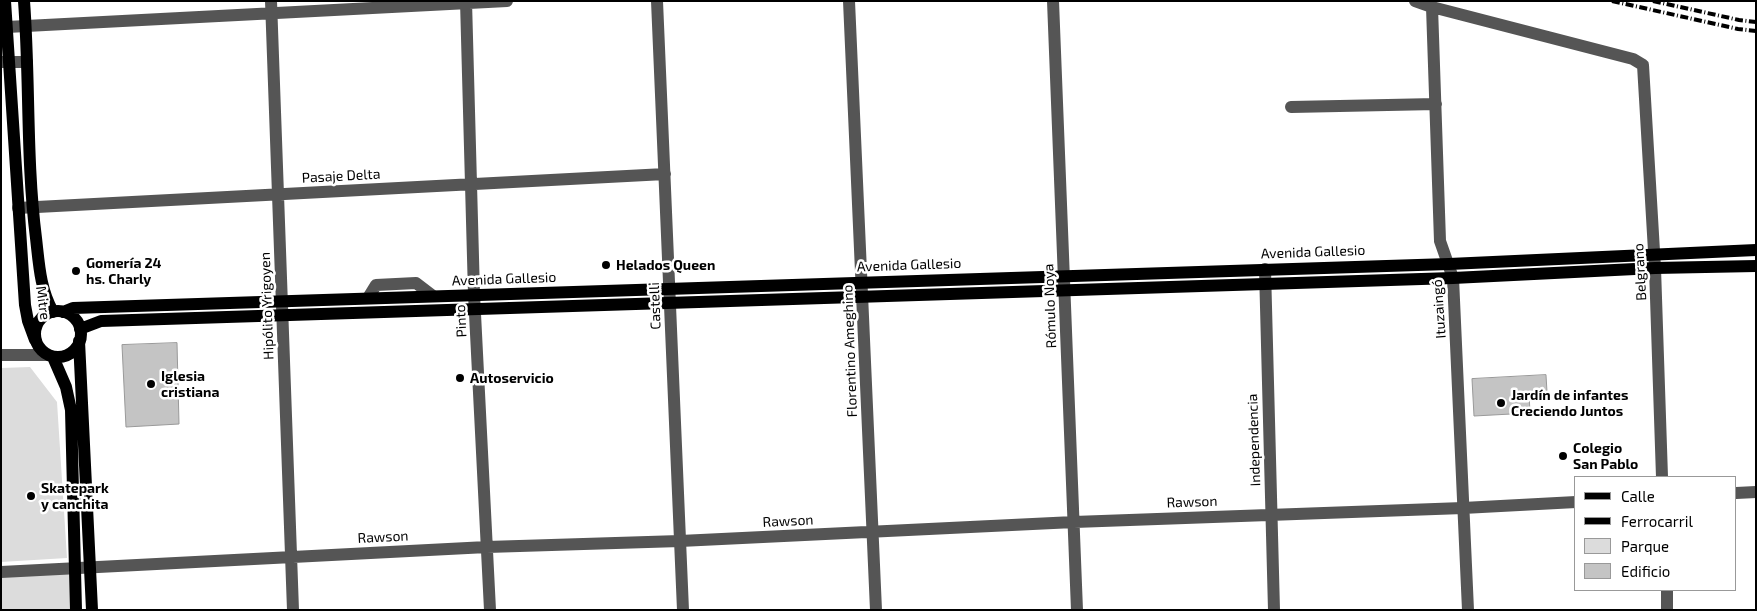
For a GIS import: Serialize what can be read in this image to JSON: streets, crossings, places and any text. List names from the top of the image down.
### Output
{
  "streets": {
    "main road": ["Avenida Gallesio", "Mitre"],
    "street": [
      "Pasaje Delta",
      "Belgrano",
      "Hipólito Yrigoyen",
      "Castelli",
      "Rómulo Noya",
      "Ituzaingó",
      "Pinto",
      "Florentino Ameghino",
      "Independencia",
      "Rawson"
    ]
  },
  "crossings": [
    ["Pasaje Delta", "Mitre"],
    ["Pasaje Delta", "Hipólito Yrigoyen"],
    ["Pasaje Delta", "Castelli"],
    ["Pasaje Delta", "Pinto"],
    ["Avenida Gallesio", "Belgrano"],
    ["Avenida Gallesio", "Mitre"],
    ["Avenida Gallesio", "Hipólito Yrigoyen"],
    ["Avenida Gallesio", "Castelli"],
    ["Avenida Gallesio", "Rómulo Noya"],
    ["Avenida Gallesio", "Ituzaingó"],
    ["Avenida Gallesio", "Pinto"],
    ["Avenida Gallesio", "Florentino Ameghino"],
    ["Avenida Gallesio", "Independencia"],
    ["Belgrano", "Ituzaingó"],
    ["Hipólito Yrigoyen", "Rawson"],
    ["Castelli", "Rawson"],
    ["Rómulo Noya", "Rawson"],
    ["Ituzaingó", "Rawson"],
    ["Pinto", "Rawson"],
    ["Florentino Ameghino", "Rawson"],
    ["Independencia", "Rawson"]
  ],
  "places": [
    "Helados Queen",
    "Gomería 24 hs. Charly",
    "Autoservicio",
    "Iglesia cristiana",
    "Jardín de infantes Creciendo Juntos",
    "Colegio San Pablo",
    "Skatepark y canchita"
  ],
  "legend": [
    "Calle",
    "Ferrocarril",
    "Parque",
    "Edificio"
  ]
}
